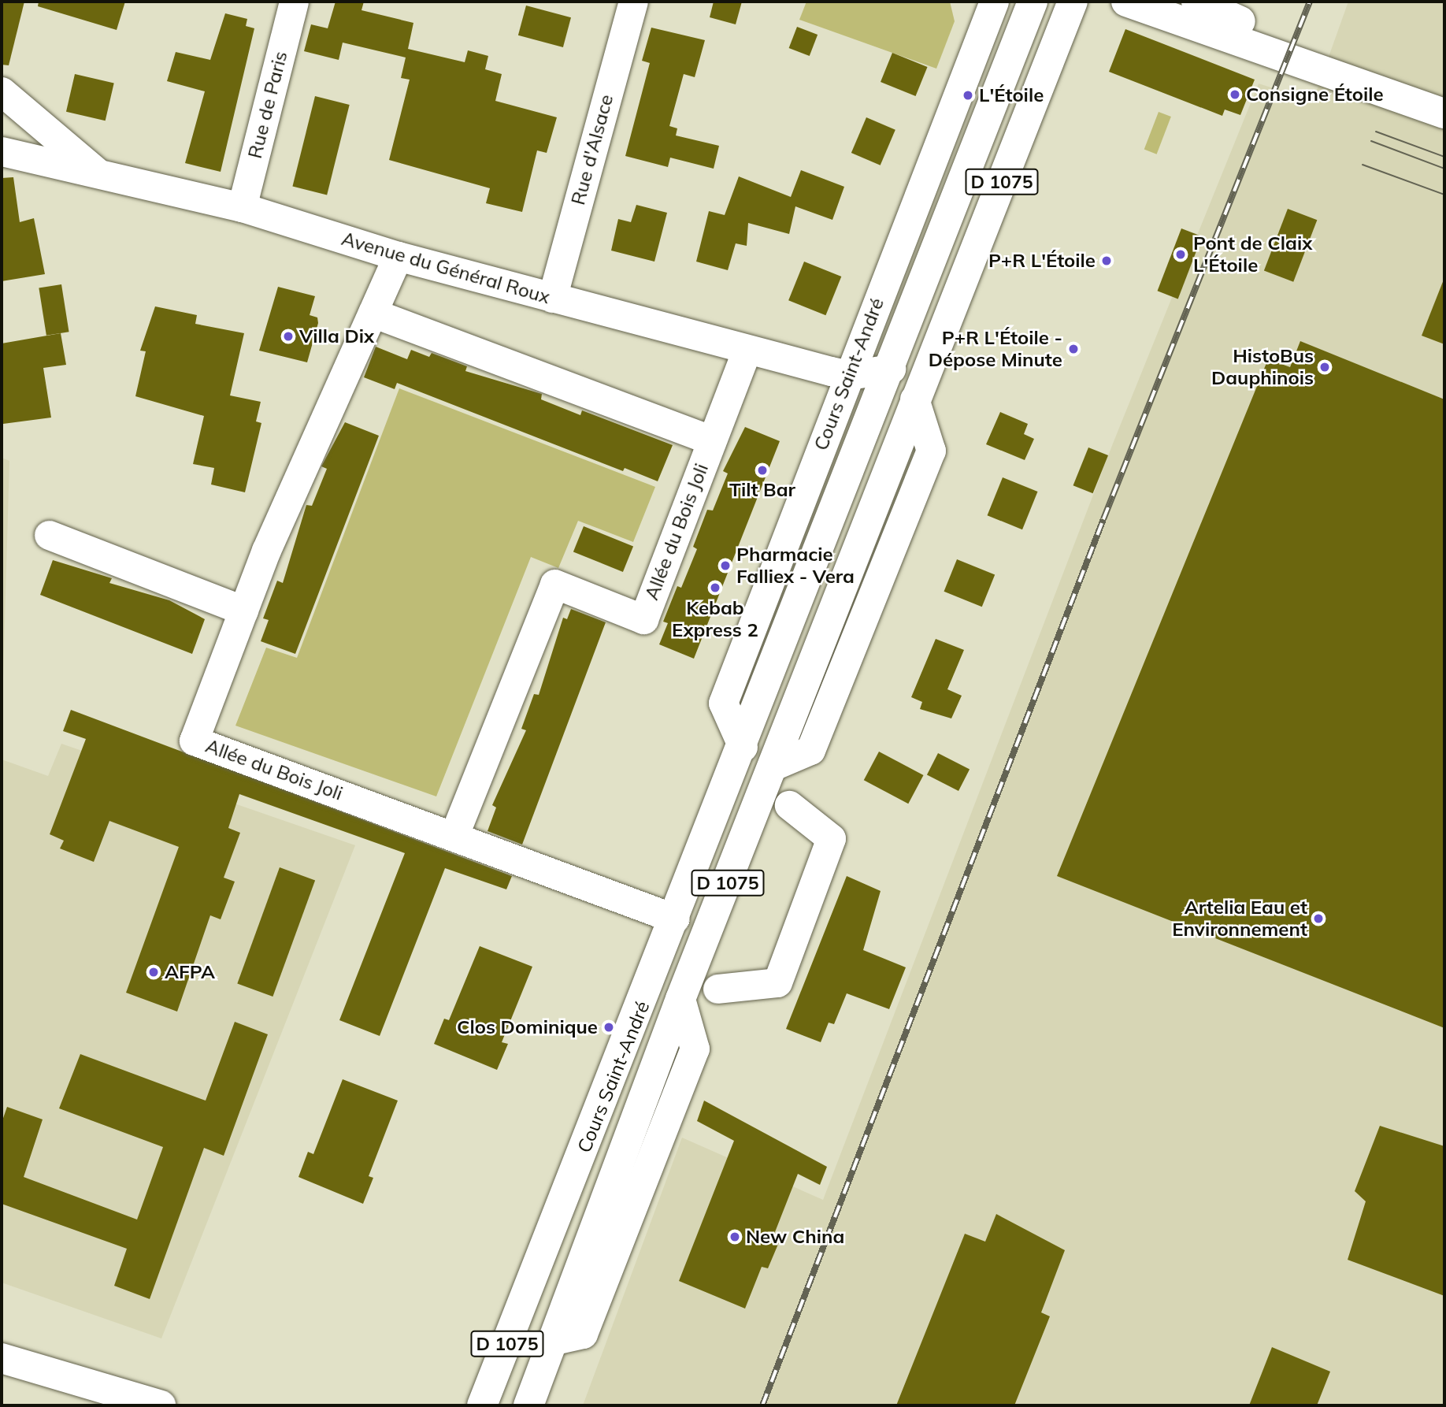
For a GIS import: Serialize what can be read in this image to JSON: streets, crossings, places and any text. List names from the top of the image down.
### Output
{
  "streets": {
    "main road": ["D 1075", "Cours Saint-André"],
    "street": [
      "Rue de Paris",
      "Rue d'Alsace",
      "Avenue du Général Roux",
      "Allée du Bois Joli"
    ]
  },
  "crossings": [
    ["Rue de Paris", "Avenue du Général Roux"],
    ["Rue d'Alsace", "Avenue du Général Roux"],
    ["Avenue du Général Roux", "Cours Saint-André"],
    ["Avenue du Général Roux", "Allée du Bois Joli"],
    ["Cours Saint-André", "Allée du Bois Joli"]
  ],
  "places": [
    "Consigne Étoile",
    "L'Étoile",
    "Pont de Claix L'Étoile",
    "P+R L'Étoile",
    "Villa Dix",
    "P+R L'Étoile - Dépose Minute",
    "HistoBus Dauphinois",
    "Tilt Bar",
    "Pharmacie Falliex - Vera",
    "Kebab Express 2",
    "Artelia Eau et Environnement",
    "AFPA",
    "Clos Dominique",
    "New China"
  ]
}
